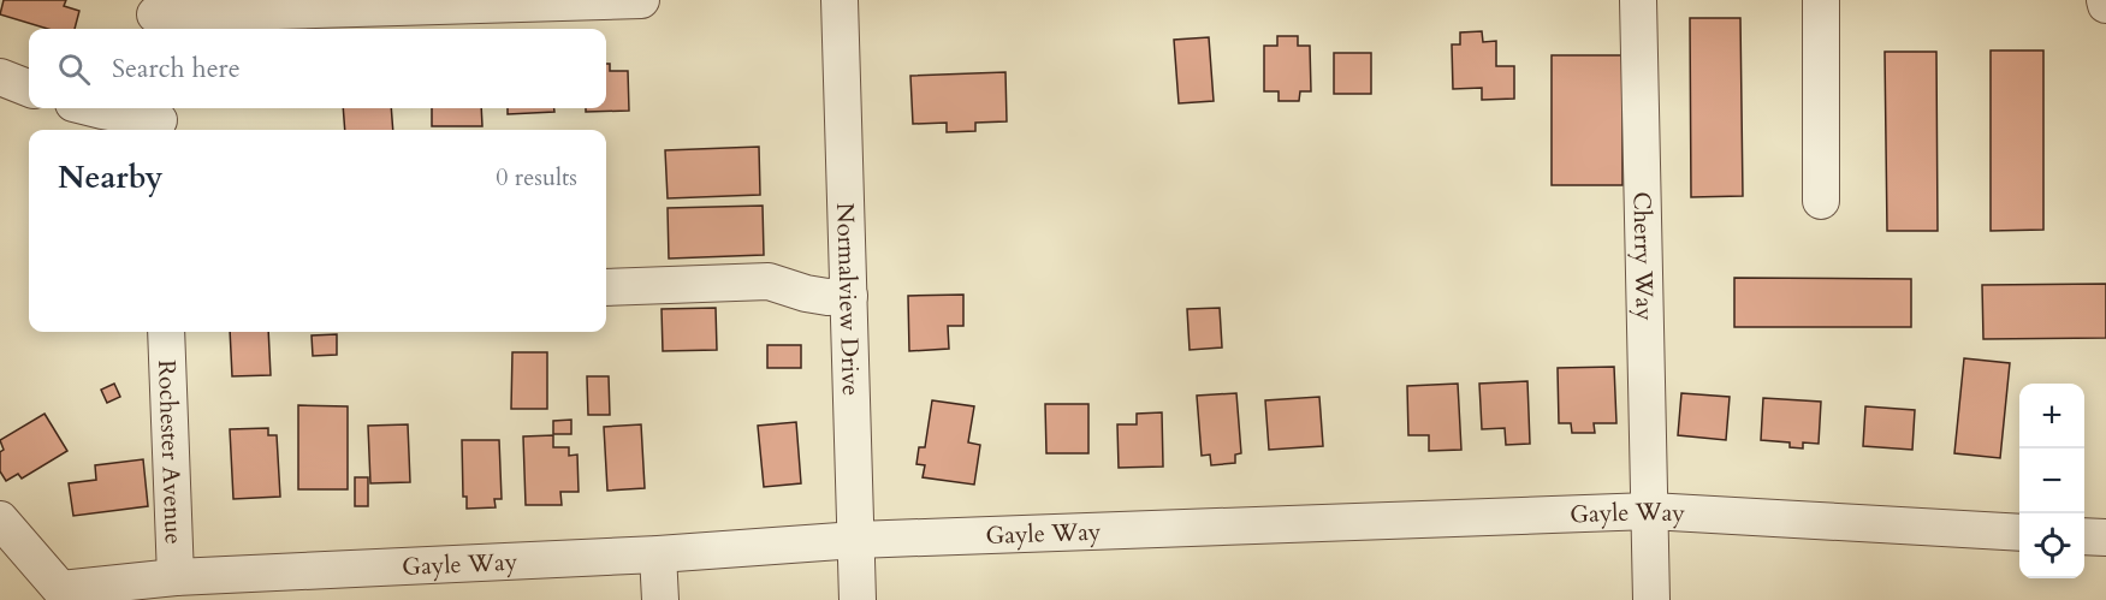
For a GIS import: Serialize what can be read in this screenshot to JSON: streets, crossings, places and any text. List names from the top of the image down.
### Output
{
  "streets": {
    "street": [
      "Cherry Way",
      "Normalview Drive",
      "Rochester Avenue",
      "Gayle Way"
    ]
  },
  "crossings": [
    ["Cherry Way", "Gayle Way"],
    ["Normalview Drive", "Gayle Way"],
    ["Rochester Avenue", "Gayle Way"]
  ],
  "page": {
    "search": "Search here",
    "heading": ["Nearby", "0 results"],
    "map_buttons": ["+", "−"]
  }
}
